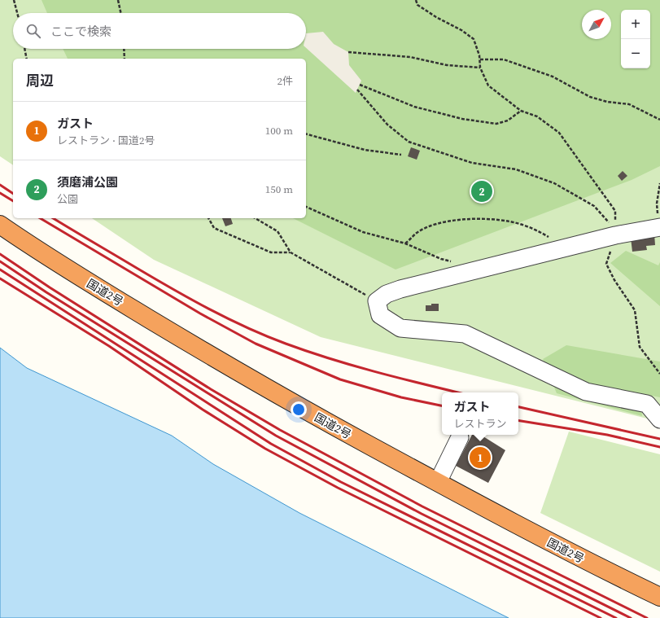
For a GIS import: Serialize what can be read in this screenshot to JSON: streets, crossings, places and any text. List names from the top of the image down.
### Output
{
  "streets": {
    "highway": ["国道2号"]
  },
  "north": "top right",
  "page": {
    "map_buttons": ["+", "−"],
    "search": "ここで検索",
    "heading": ["周辺", "2件"],
    "list": [
      {
        "mark": "1",
        "name": "ガスト",
        "note": "レストラン · 国道2号",
        "value": "100 m"
      },
      {
        "mark": "2",
        "name": "須磨浦公園",
        "note": "公園",
        "value": "150 m"
      }
    ],
    "pins": ["2", "1"],
    "popup": ["ガスト", "レストラン"]
  }
}
